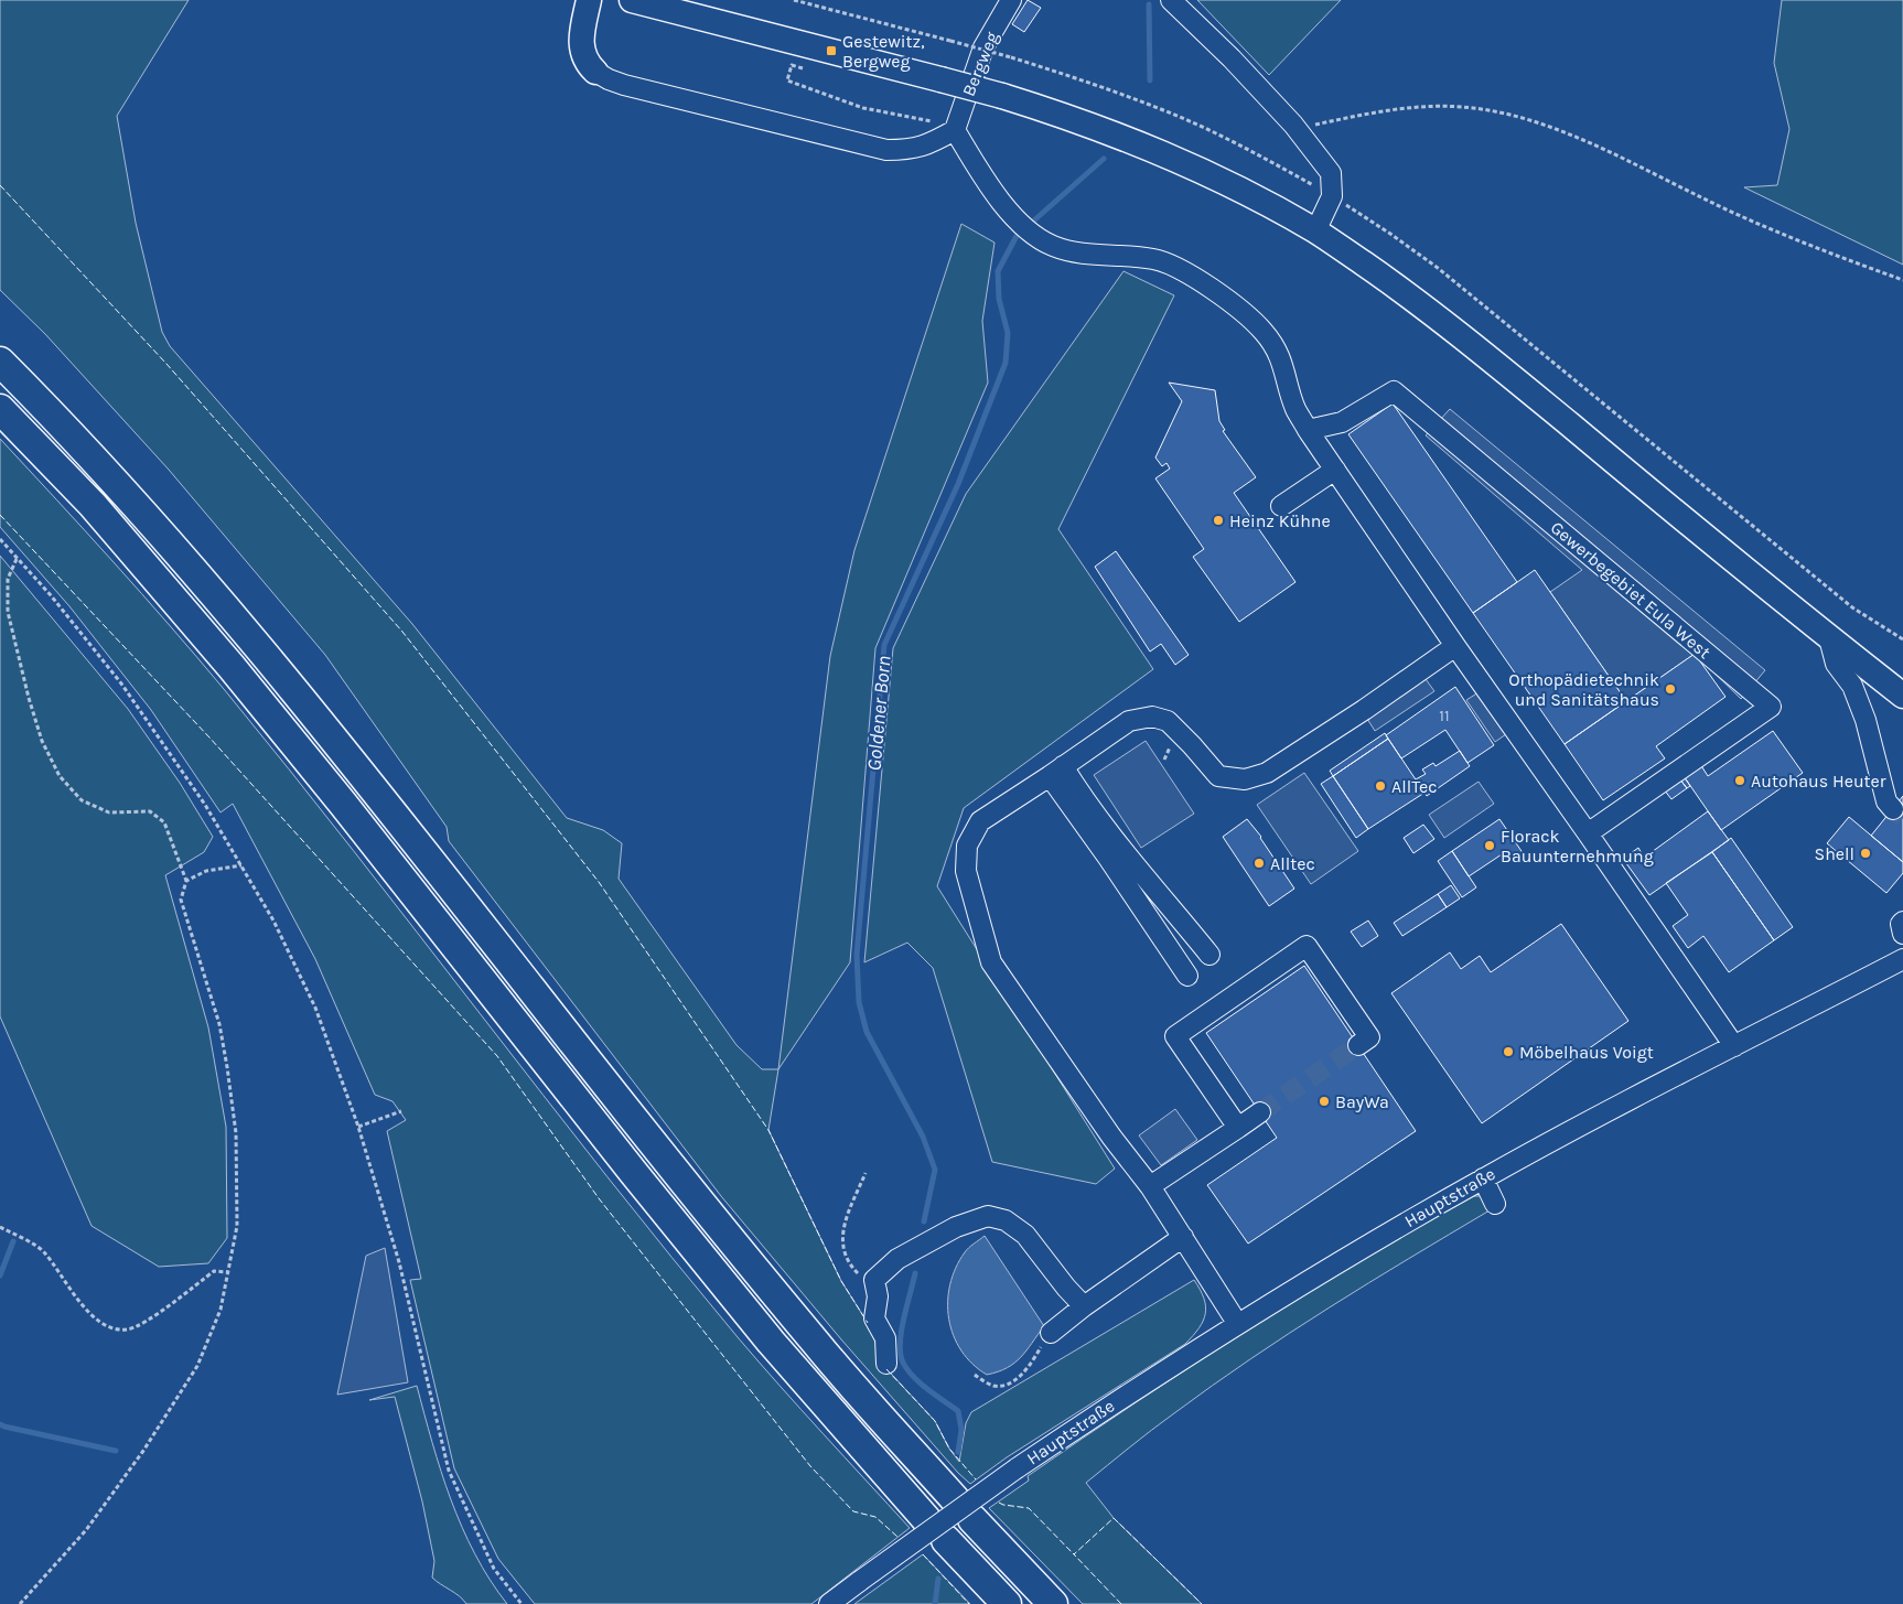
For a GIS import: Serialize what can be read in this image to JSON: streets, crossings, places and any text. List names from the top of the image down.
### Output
{
  "streets": {
    "street": ["Bergweg", "Gewerbegebiet Eula West", "Hauptstraße"]
  },
  "water": ["Goldener Born"],
  "places": {
    "transit": ["Gestewitz, Bergweg"],
    "other": [
      "Heinz Kühne",
      "Orthopädietechnik und Sanitätshaus",
      "Autohaus Heuter",
      "AllTec",
      "Florack Bauunternehmung",
      "Shell",
      "Alltec",
      "Möbelhaus Voigt",
      "BayWa"
    ]
  },
  "house_numbers": ["11"]
}
